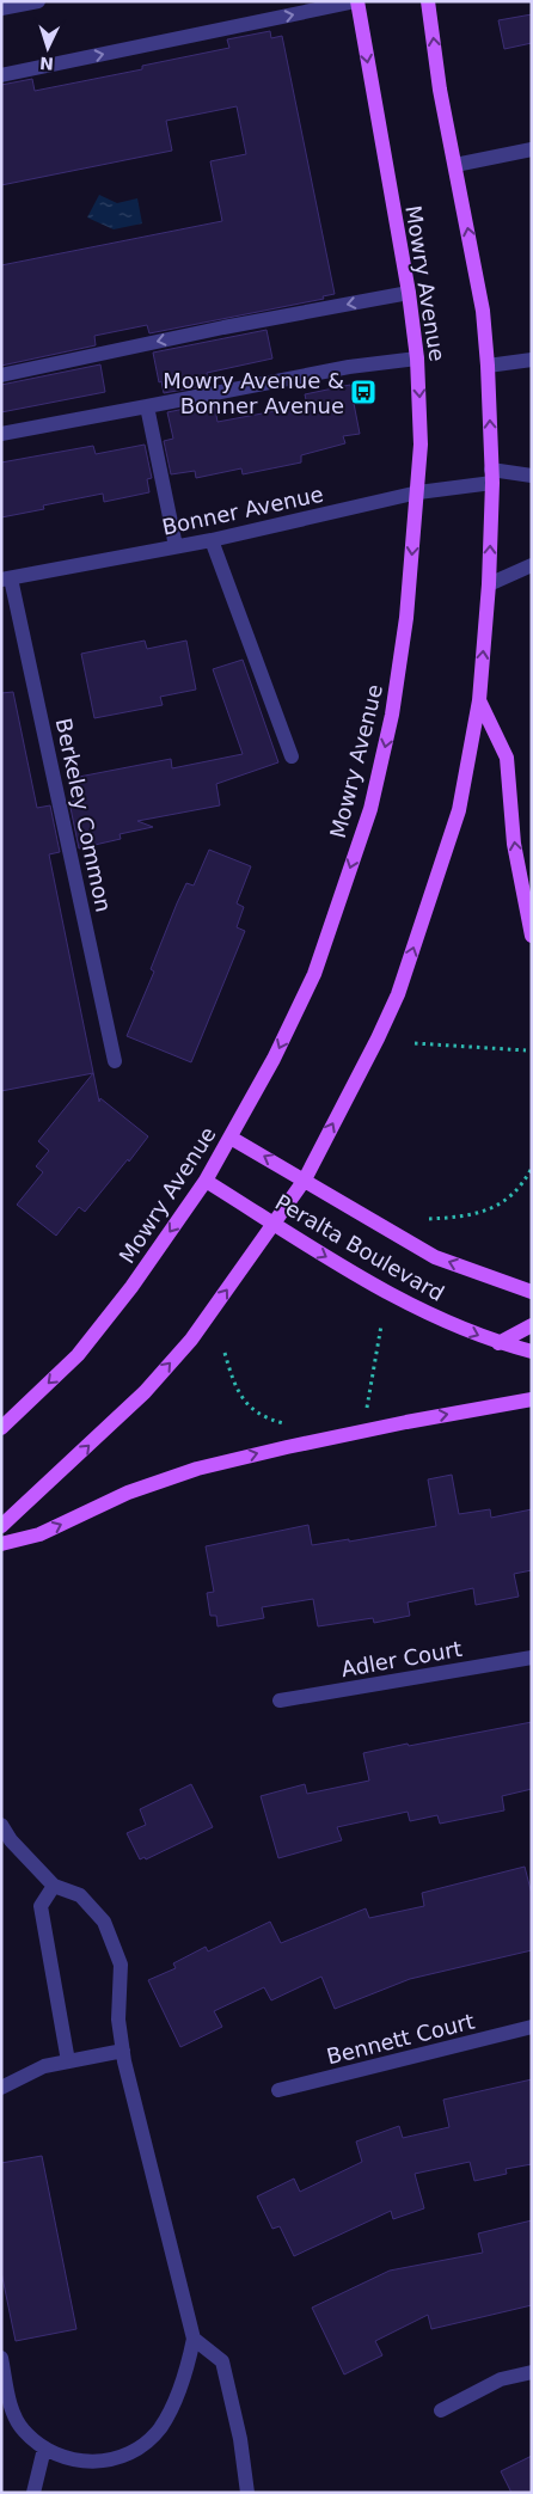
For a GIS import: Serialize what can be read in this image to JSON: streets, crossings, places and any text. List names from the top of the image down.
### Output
{
  "streets": {
    "main road": ["Mowry Avenue", "Peralta Boulevard"],
    "street": [
      "Bonner Avenue",
      "Berkeley Common",
      "Adler Court",
      "Bennett Court"
    ]
  },
  "crossings": [
    ["Mowry Avenue", "Bonner Avenue"],
    ["Mowry Avenue", "Peralta Boulevard"],
    ["Bonner Avenue", "Berkeley Common"]
  ],
  "places": {
    "bus stop": ["Mowry Avenue & Bonner Avenue"]
  },
  "north": "bottom"
}
